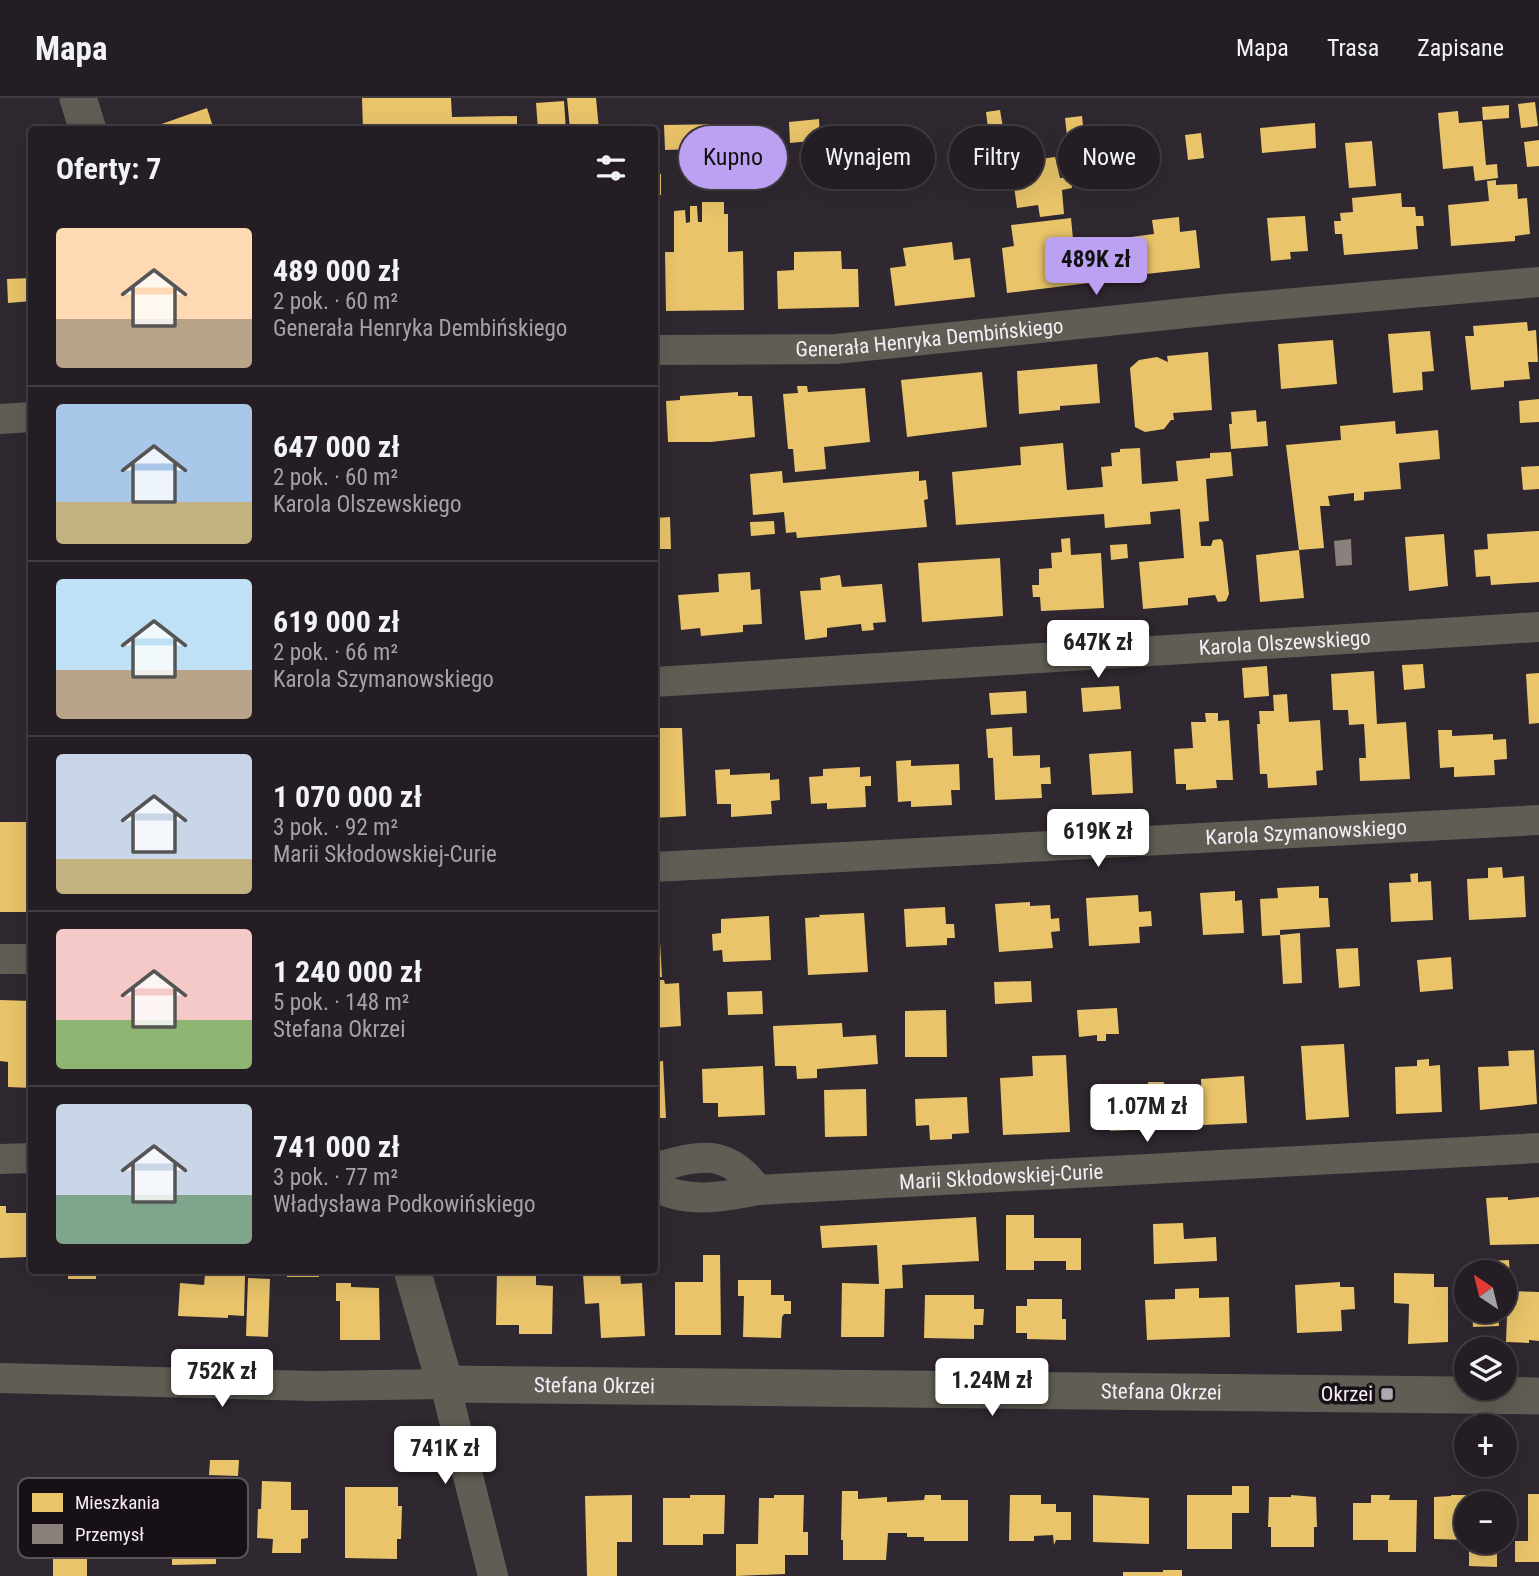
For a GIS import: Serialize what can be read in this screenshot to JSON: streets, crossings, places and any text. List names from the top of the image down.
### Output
{
  "streets": {
    "street": [
      "Generała Henryka Dembińskiego",
      "Karola Olszewskiego",
      "Karola Szymanowskiego",
      "Marii Skłodowskiej-Curie",
      "Stefana Okrzei"
    ]
  },
  "places": {
    "transit": ["Okrzei"]
  },
  "legend": ["Mieszkania", "Przemysł"],
  "north": "top left",
  "page": {
    "header": "Mapa",
    "nav": ["Mapa", "Trasa", "Zapisane"],
    "chip": [
      "Kupno",
      "Wynajem",
      "Filtry",
      "Nowe"
    ],
    "heading": "Oferty: 7",
    "list": [
      {
        "name": "489 000 zł",
        "note": "2 pok. · 60 m² · Generała Henryka Dembińskiego"
      },
      {
        "name": "647 000 zł",
        "note": "2 pok. · 60 m² · Karola Olszewskiego"
      },
      {
        "name": "619 000 zł",
        "note": "2 pok. · 66 m² · Karola Szymanowskiego"
      },
      {
        "name": "1 070 000 zł",
        "note": "3 pok. · 92 m² · Marii Skłodowskiej-Curie"
      },
      {
        "name": "1 240 000 zł",
        "note": "5 pok. · 148 m² · Stefana Okrzei"
      },
      {
        "name": "741 000 zł",
        "note": "3 pok. · 77 m² · Władysława Podkowińskiego"
      }
    ],
    "price": [
      "489K zł",
      "647K zł",
      "619K zł",
      "1.07M zł",
      "752K zł",
      "1.24M zł",
      "741K zł"
    ],
    "map_buttons": ["+", "−"]
  }
}
